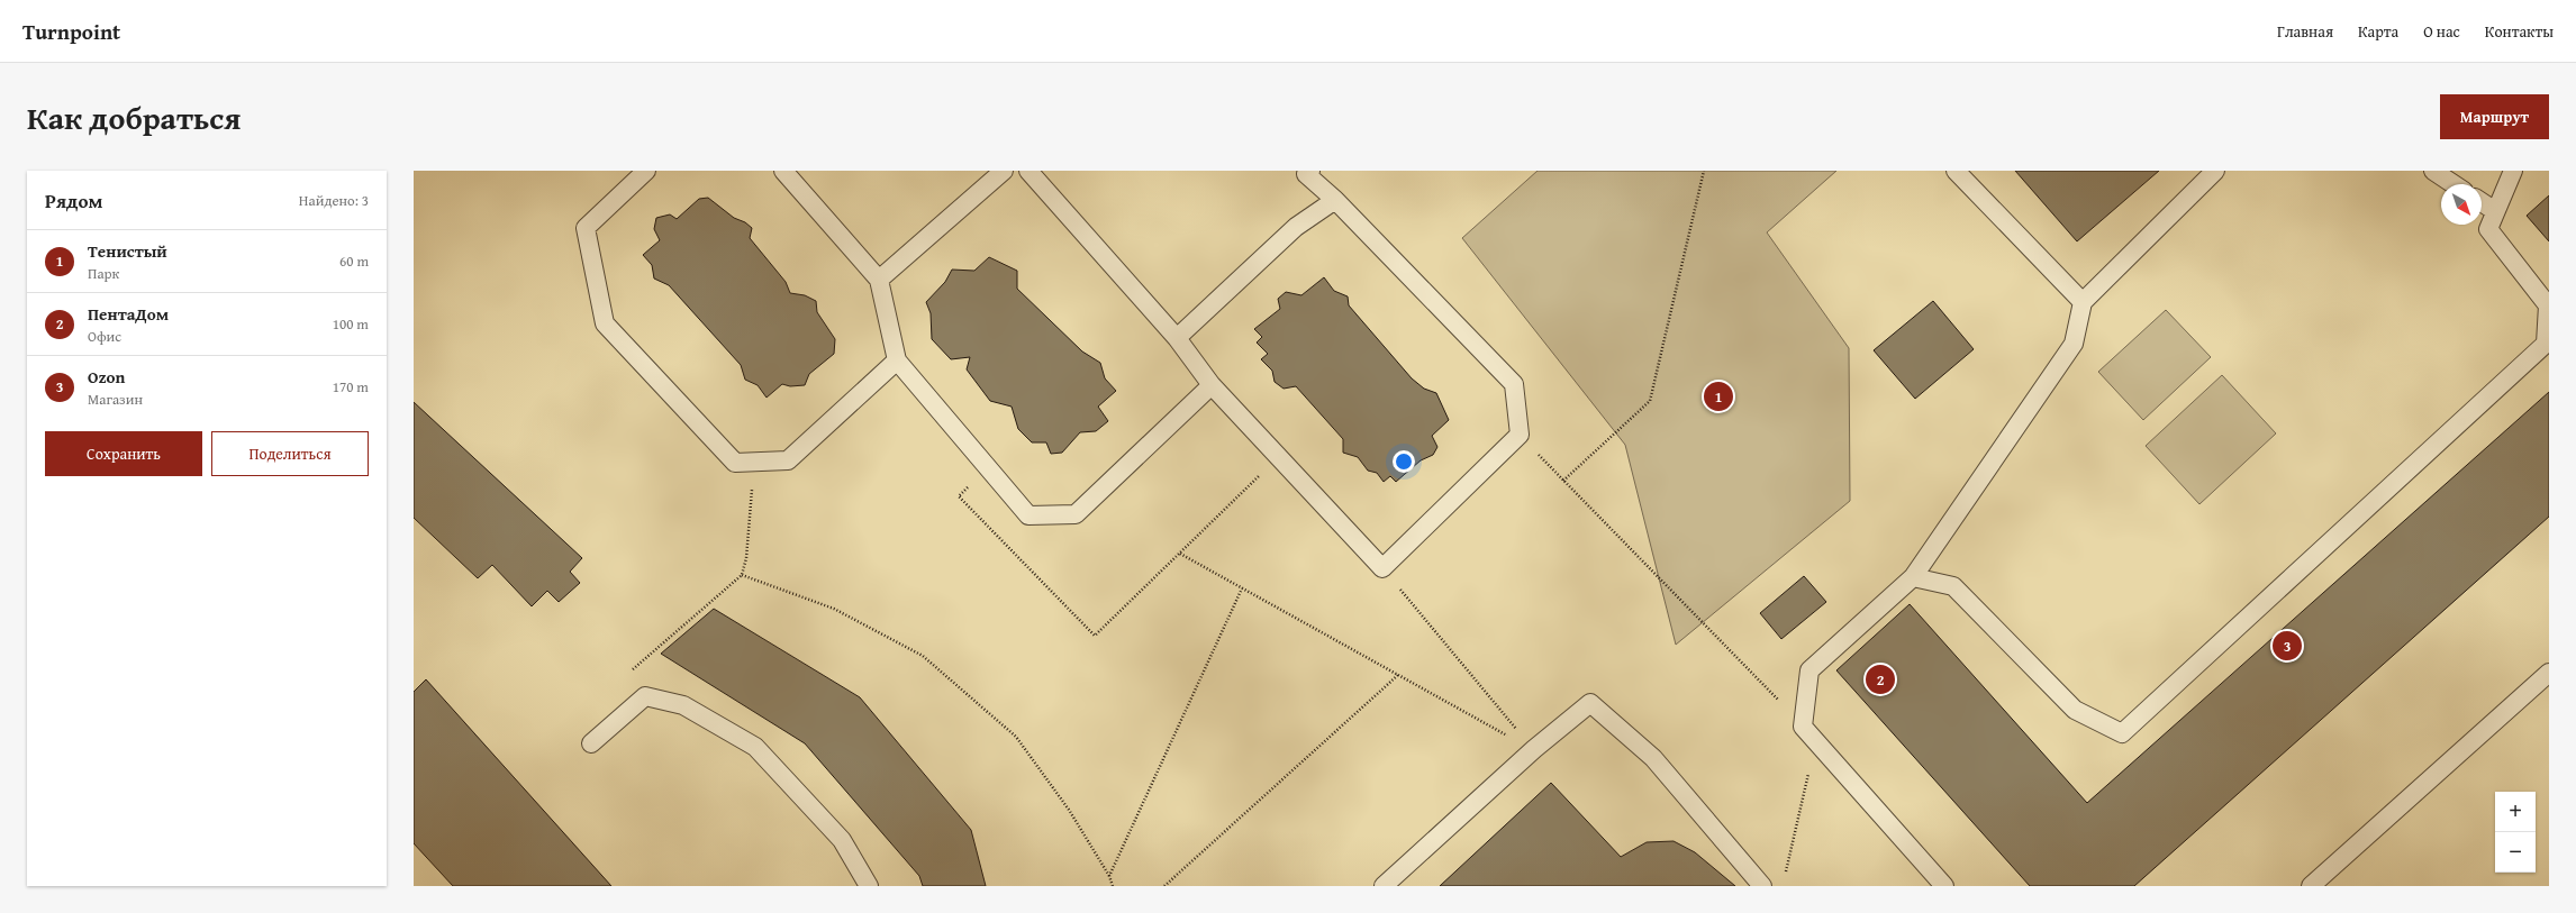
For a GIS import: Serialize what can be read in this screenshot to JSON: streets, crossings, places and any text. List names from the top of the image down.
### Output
{
  "north": "bottom right",
  "page": {
    "header": "Turnpoint",
    "nav": [
      "Главная",
      "Карта",
      "О нас",
      "Контакты"
    ],
    "title": "Как добраться",
    "buttons": [
      "Маршрут",
      ["Сохранить", "Поделиться"]
    ],
    "heading": ["Рядом", "Найдено: 3"],
    "list": [
      {
        "mark": "1",
        "name": "Тенистый",
        "note": "Парк",
        "value": "60 m"
      },
      {
        "mark": "2",
        "name": "ПентаДом",
        "note": "Офис",
        "value": "100 m"
      },
      {
        "mark": "3",
        "name": "Ozon",
        "note": "Магазин",
        "value": "170 m"
      }
    ],
    "pins": ["1", "3", "2"],
    "map_buttons": ["+", "−"]
  }
}
